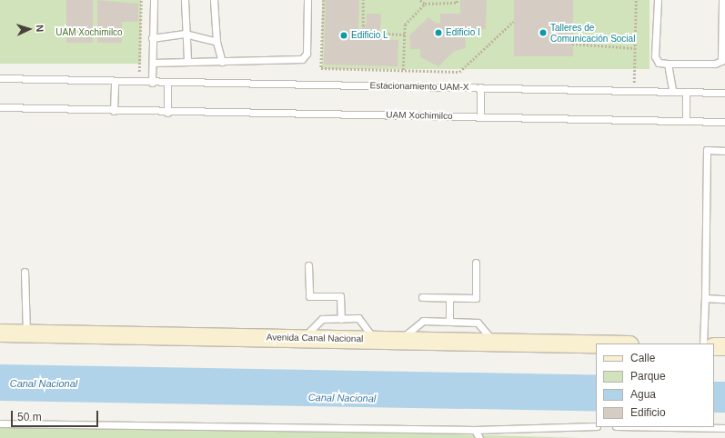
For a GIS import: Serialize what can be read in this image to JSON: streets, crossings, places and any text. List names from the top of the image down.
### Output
{
  "streets": {
    "main road": ["Avenida Canal Nacional"],
    "lane": ["Estacionamiento UAM-X", "UAM Xochimilco"]
  },
  "water": ["Canal Nacional"],
  "parks": ["UAM Xochimilco"],
  "places": ["Edificio I", "Talleres de Comunicación Social", "Edificio L"],
  "legend": [
    "Calle",
    "Parque",
    "Agua",
    "Edificio"
  ],
  "scale_bar": "50 m",
  "north": "right"
}
